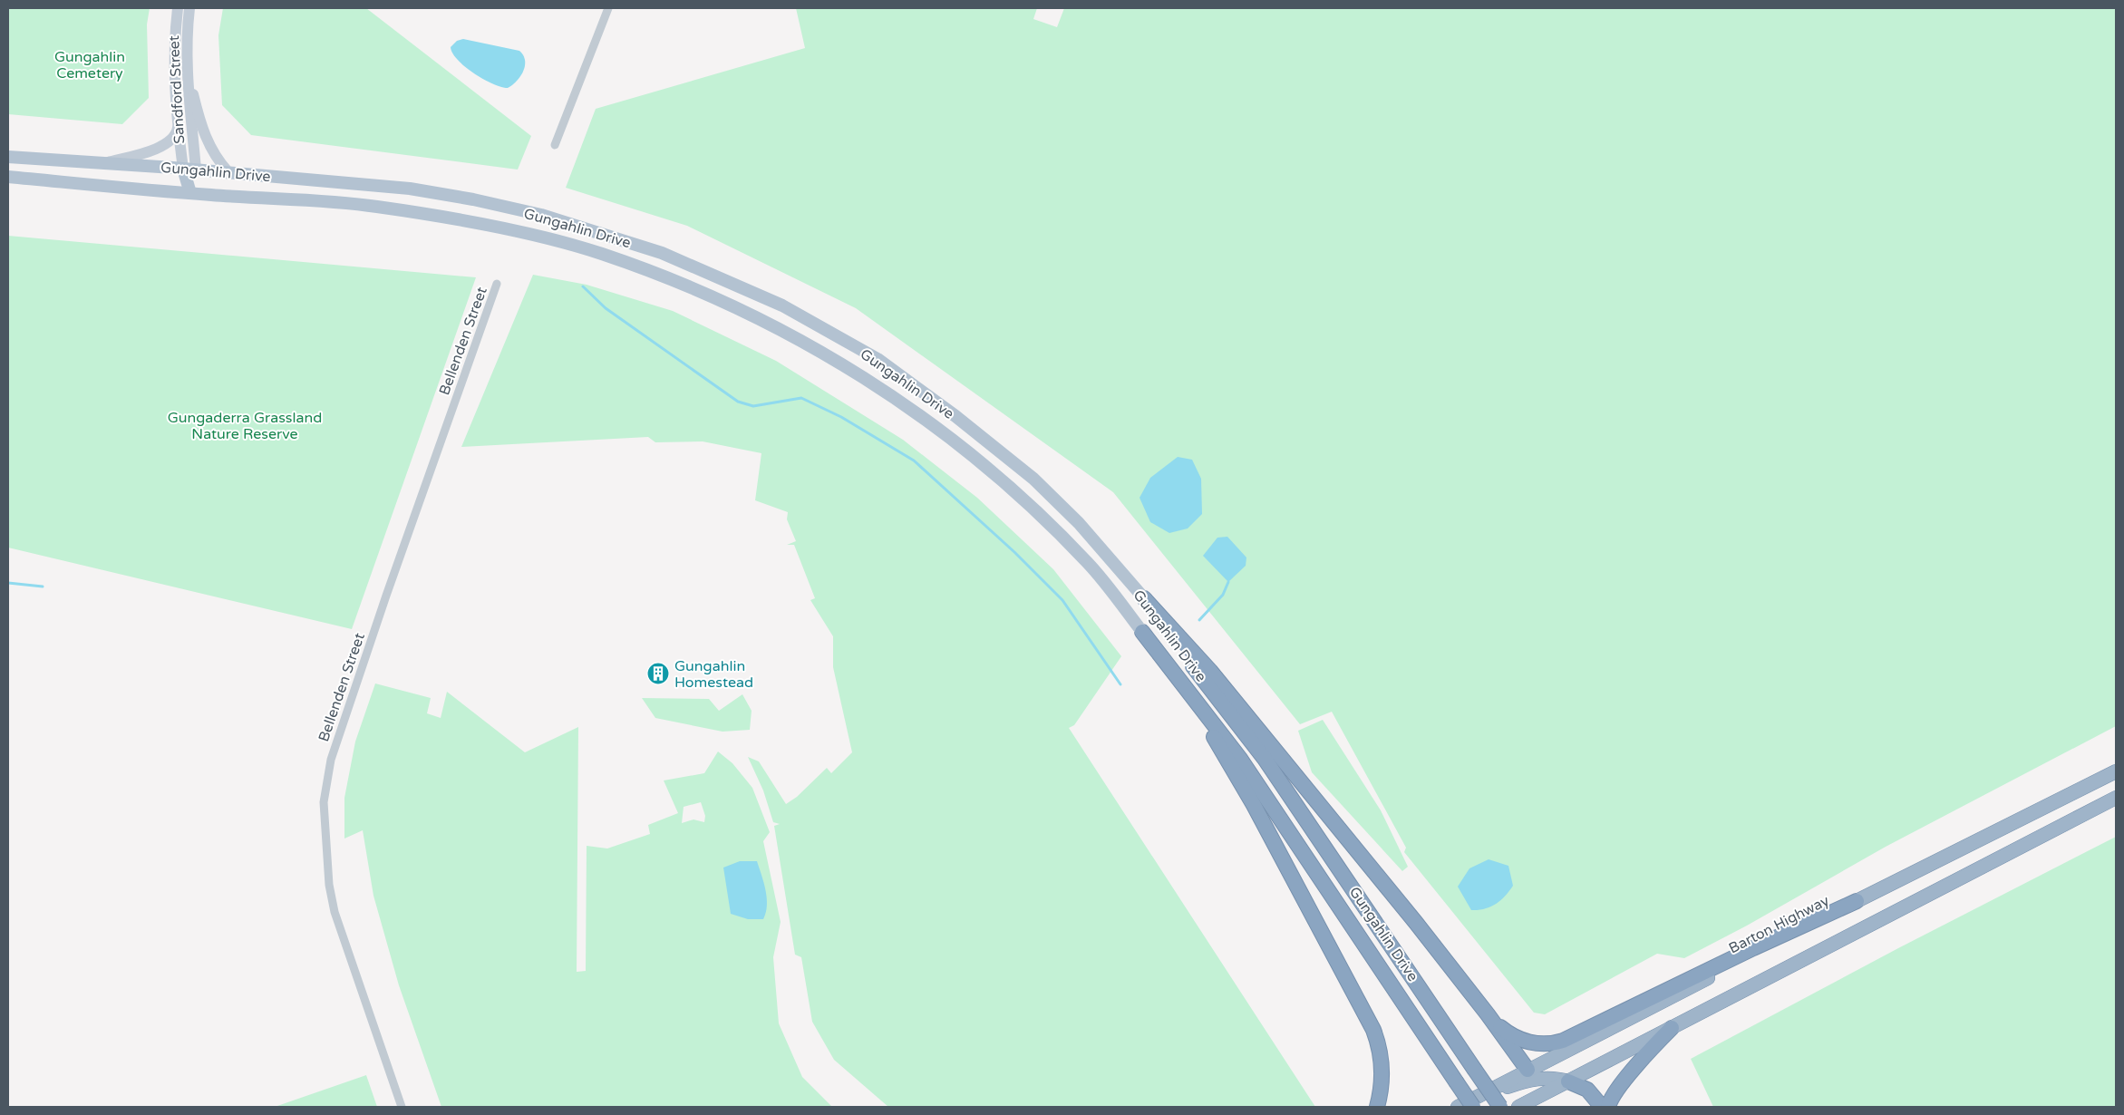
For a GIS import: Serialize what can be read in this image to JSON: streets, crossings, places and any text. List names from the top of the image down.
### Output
{
  "streets": {
    "highway": ["Gungahlin Drive", "Barton Highway"],
    "main road": ["Sandford Street"],
    "street": ["Bellenden Street"]
  },
  "crossings": [
    ["Sandford Street", "Gungahlin Drive"],
    ["Gungahlin Drive", "Barton Highway"]
  ],
  "parks": ["Gungahlin Cemetery", "Gungaderra Grassland Nature Reserve"],
  "places": {
    "building": ["Gungahlin Homestead"]
  }
}
